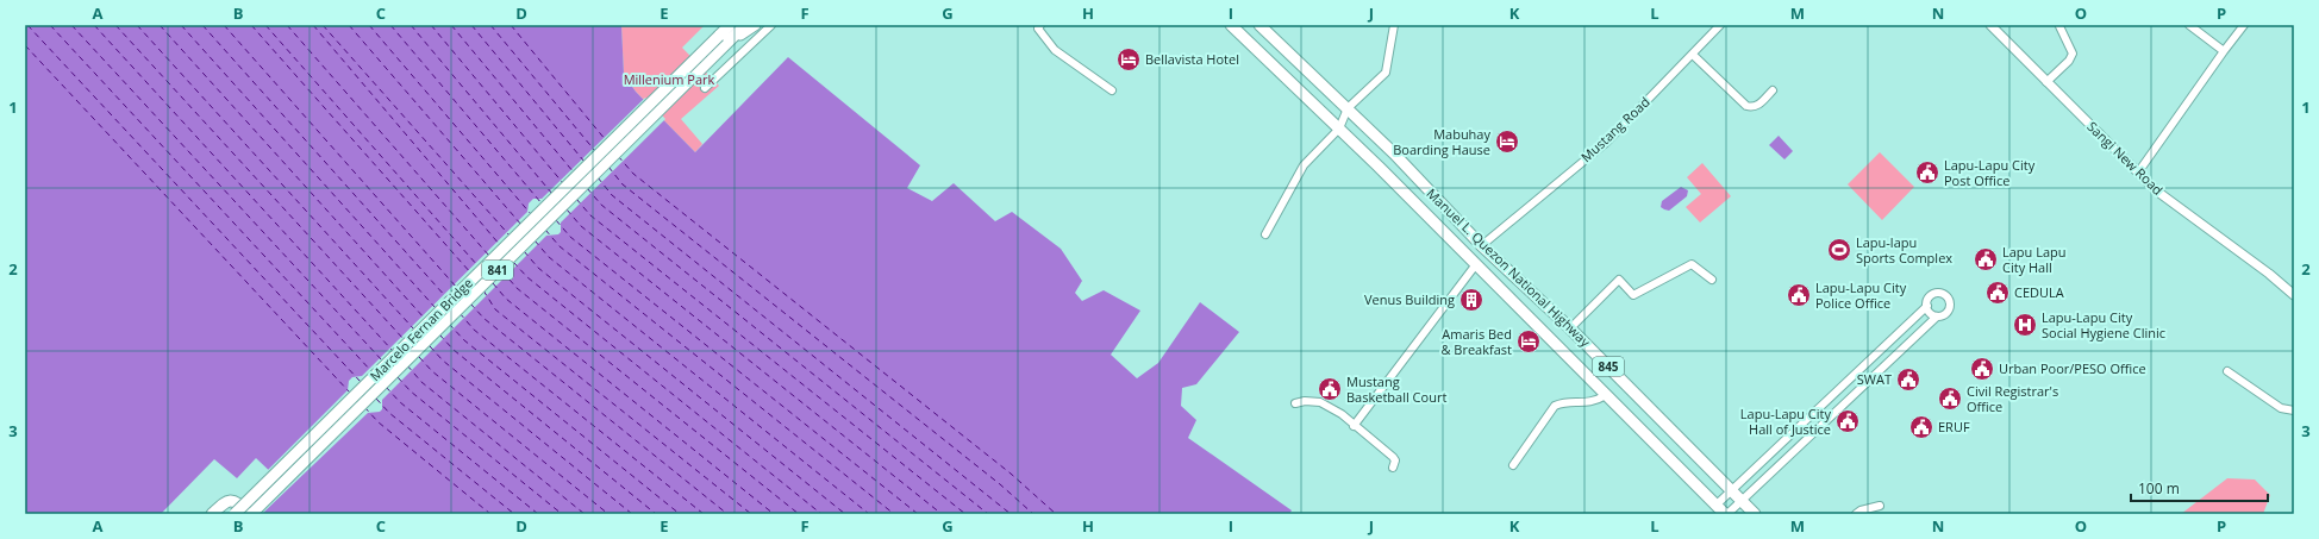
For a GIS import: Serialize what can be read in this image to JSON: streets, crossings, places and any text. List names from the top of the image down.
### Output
{
  "streets": {
    "main road": [
      "Manuel L. Quezon National Highway",
      "841",
      "Marcelo Fernan Bridge",
      "845"
    ],
    "street": ["Mustang Road", "Sangi New Road"]
  },
  "crossings": [
    ["Mustang Road", "Manuel L. Quezon National Highway"]
  ],
  "parks": ["Millenium Park"],
  "places": {
    "hotel": ["Bellavista Hotel", "Mabuhay Boarding Hause", "Amaris Bed & Breakfast"],
    "public building": [
      "Lapu-Lapu City Post Office",
      "Lapu Lapu City Hall",
      "CEDULA",
      "Lapu-Lapu City Police Office",
      "Urban Poor/PESO Office",
      "SWAT",
      "Mustang Basketball Court",
      "Civil Registrar's Office",
      "Lapu-Lapu City Hall of Justice",
      "ERUF"
    ],
    "sports": ["Lapu-lapu Sports Complex"],
    "building": ["Venus Building"],
    "hospital": ["Lapu-Lapu City Social Hygiene Clinic"]
  },
  "scale_bar": "100 m",
  "grid": {
    "columns": [
      "A",
      "B",
      "C",
      "D",
      "E",
      "F",
      "G",
      "H",
      "I",
      "J",
      "K",
      "L",
      "M",
      "N",
      "O",
      "P"
    ],
    "rows": ["1", "2", "3"]
  }
}
